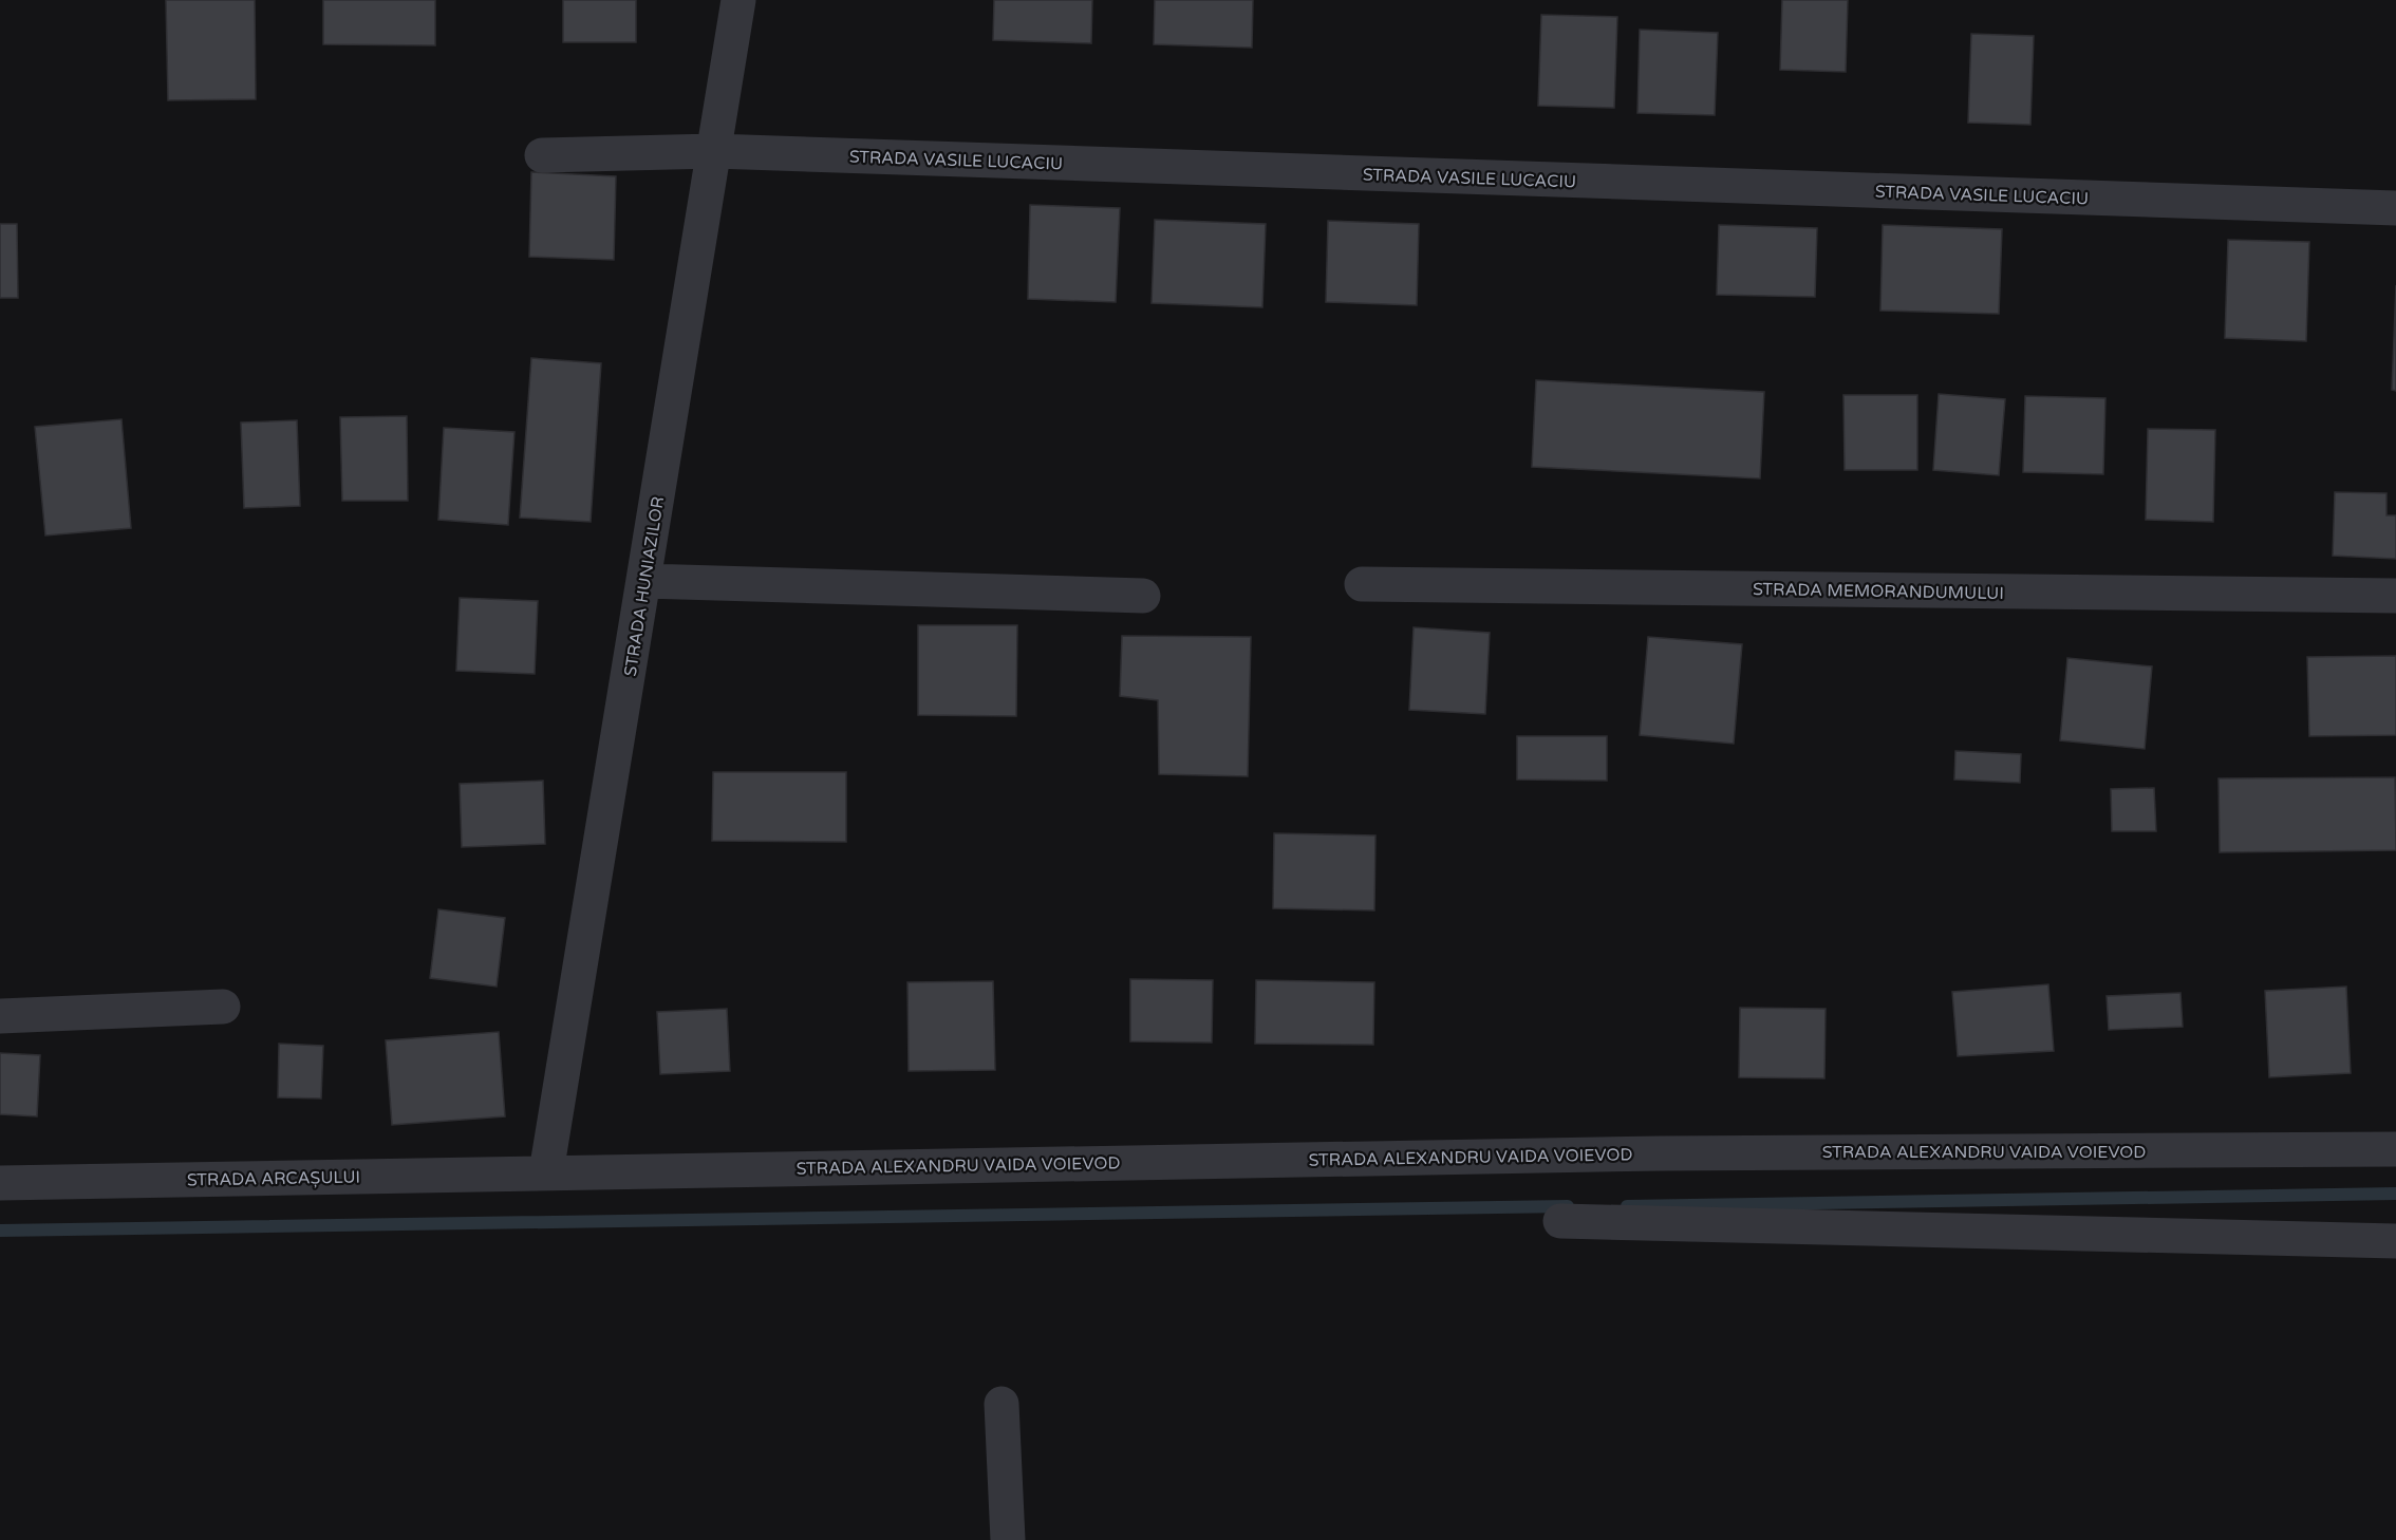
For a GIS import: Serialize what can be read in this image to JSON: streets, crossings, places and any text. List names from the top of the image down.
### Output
{
  "streets": {
    "street": [
      "STRADA VASILE LUCACIU",
      "STRADA HUNIAZILOR",
      "STRADA MEMORANDUMULUI",
      "STRADA ALEXANDRU VAIDA VOIEVOD",
      "STRADA ARCAȘULUI"
    ]
  },
  "crossings": [
    ["STRADA VASILE LUCACIU", "STRADA HUNIAZILOR"],
    ["STRADA HUNIAZILOR", "STRADA ALEXANDRU VAIDA VOIEVOD"],
    ["STRADA HUNIAZILOR", "STRADA ARCAȘULUI"],
    ["STRADA ALEXANDRU VAIDA VOIEVOD", "STRADA ARCAȘULUI"]
  ]
}
